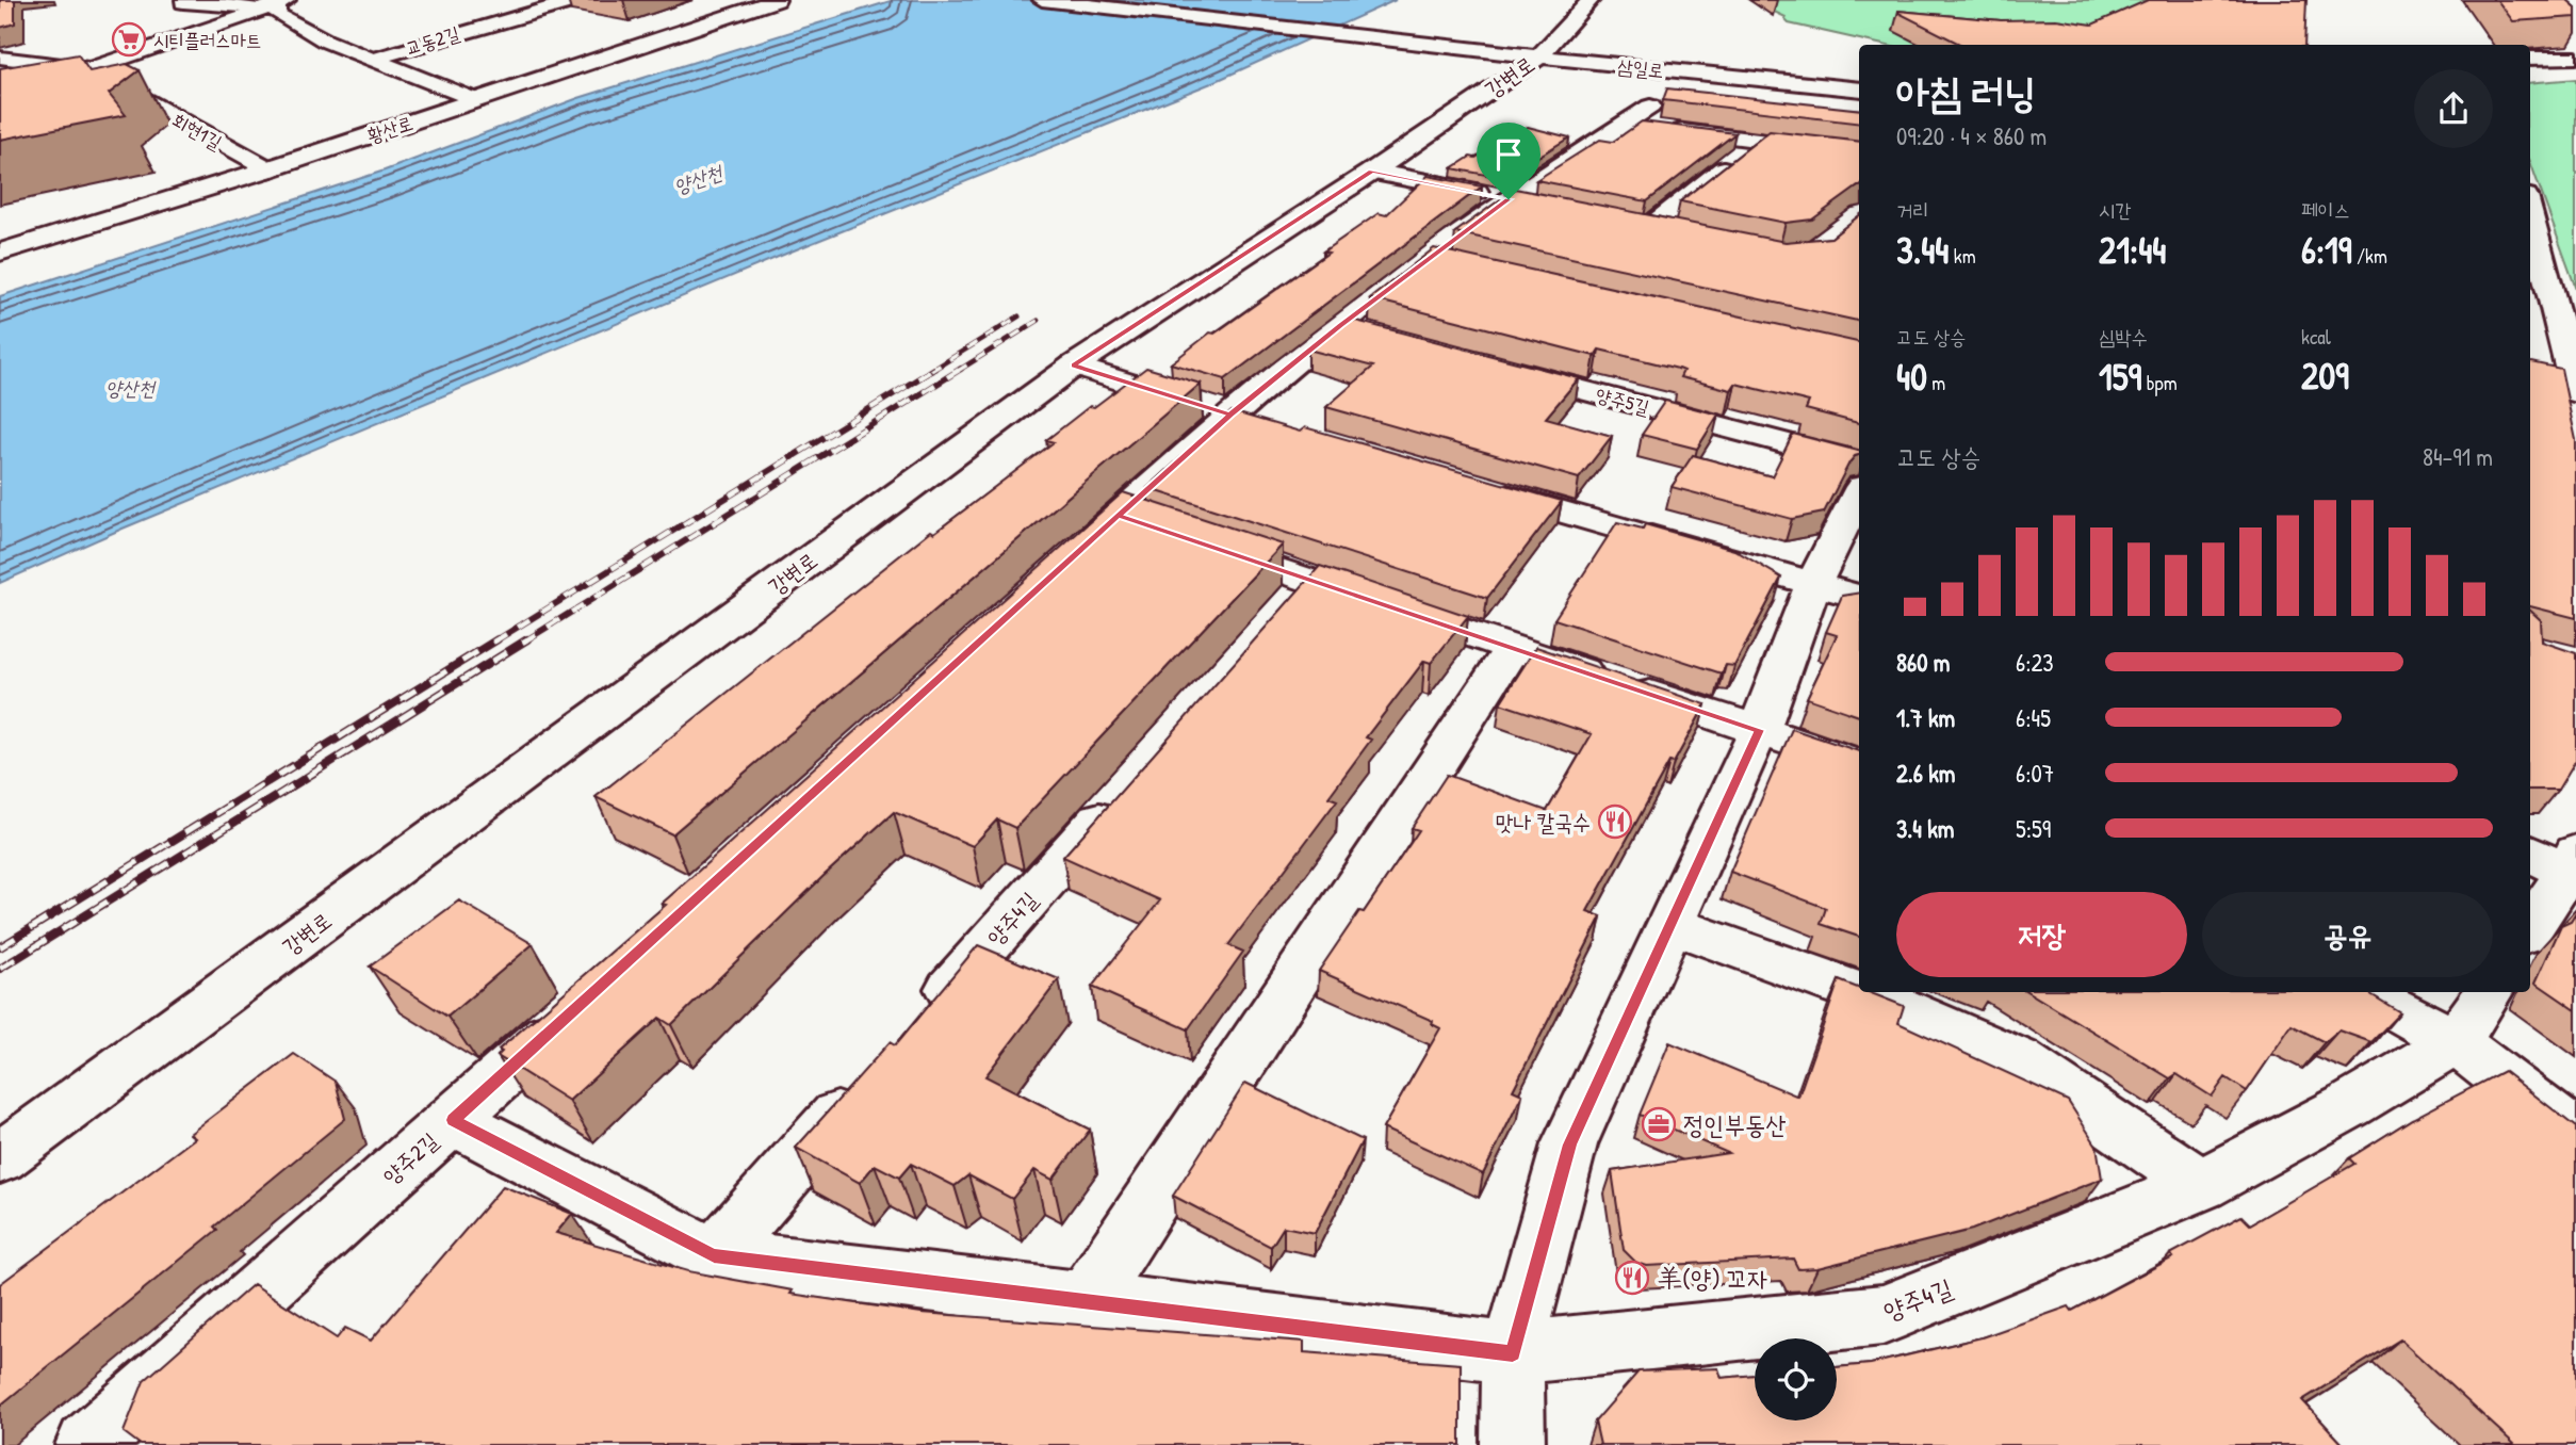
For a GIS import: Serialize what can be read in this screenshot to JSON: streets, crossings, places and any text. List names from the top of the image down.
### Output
{
  "streets": {
    "street": [
      "교동2길",
      "삼일로",
      "강변로",
      "황산로",
      "회현1길",
      "양주5길",
      "양주4길",
      "양주2길"
    ]
  },
  "crossings": [
    ["교동2길", "황산로"],
    ["삼일로", "강변로"],
    ["황산로", "회현1길"],
    ["양주4길", "양주2길"]
  ],
  "water": ["양산천"],
  "places": {
    "supermarket": ["시티플러스마트"],
    "restaurant": ["맛나 칼국수", "羊(양) 꼬자"],
    "office": ["정인부동산"]
  },
  "page": {
    "heading": ["아침 러닝", "09:20 · 4 × 860 m"],
    "stats": [
      ["거리", "3.44 km"],
      ["시간", "21:44"],
      ["페이스", "6:19 /km"],
      ["고도 상승", "40 m"],
      ["심박수", "159 bpm"],
      ["kcal", "209"]
    ],
    "chart": ["고도 상승", "84–91 m"],
    "list": [
      {
        "name": "860 m",
        "note": "6:23"
      },
      {
        "name": "1.7 km",
        "note": "6:45"
      },
      {
        "name": "2.6 km",
        "note": "6:07"
      },
      {
        "name": "3.4 km",
        "note": "5:59"
      }
    ],
    "buttons": ["저장", "공유"]
  }
}
